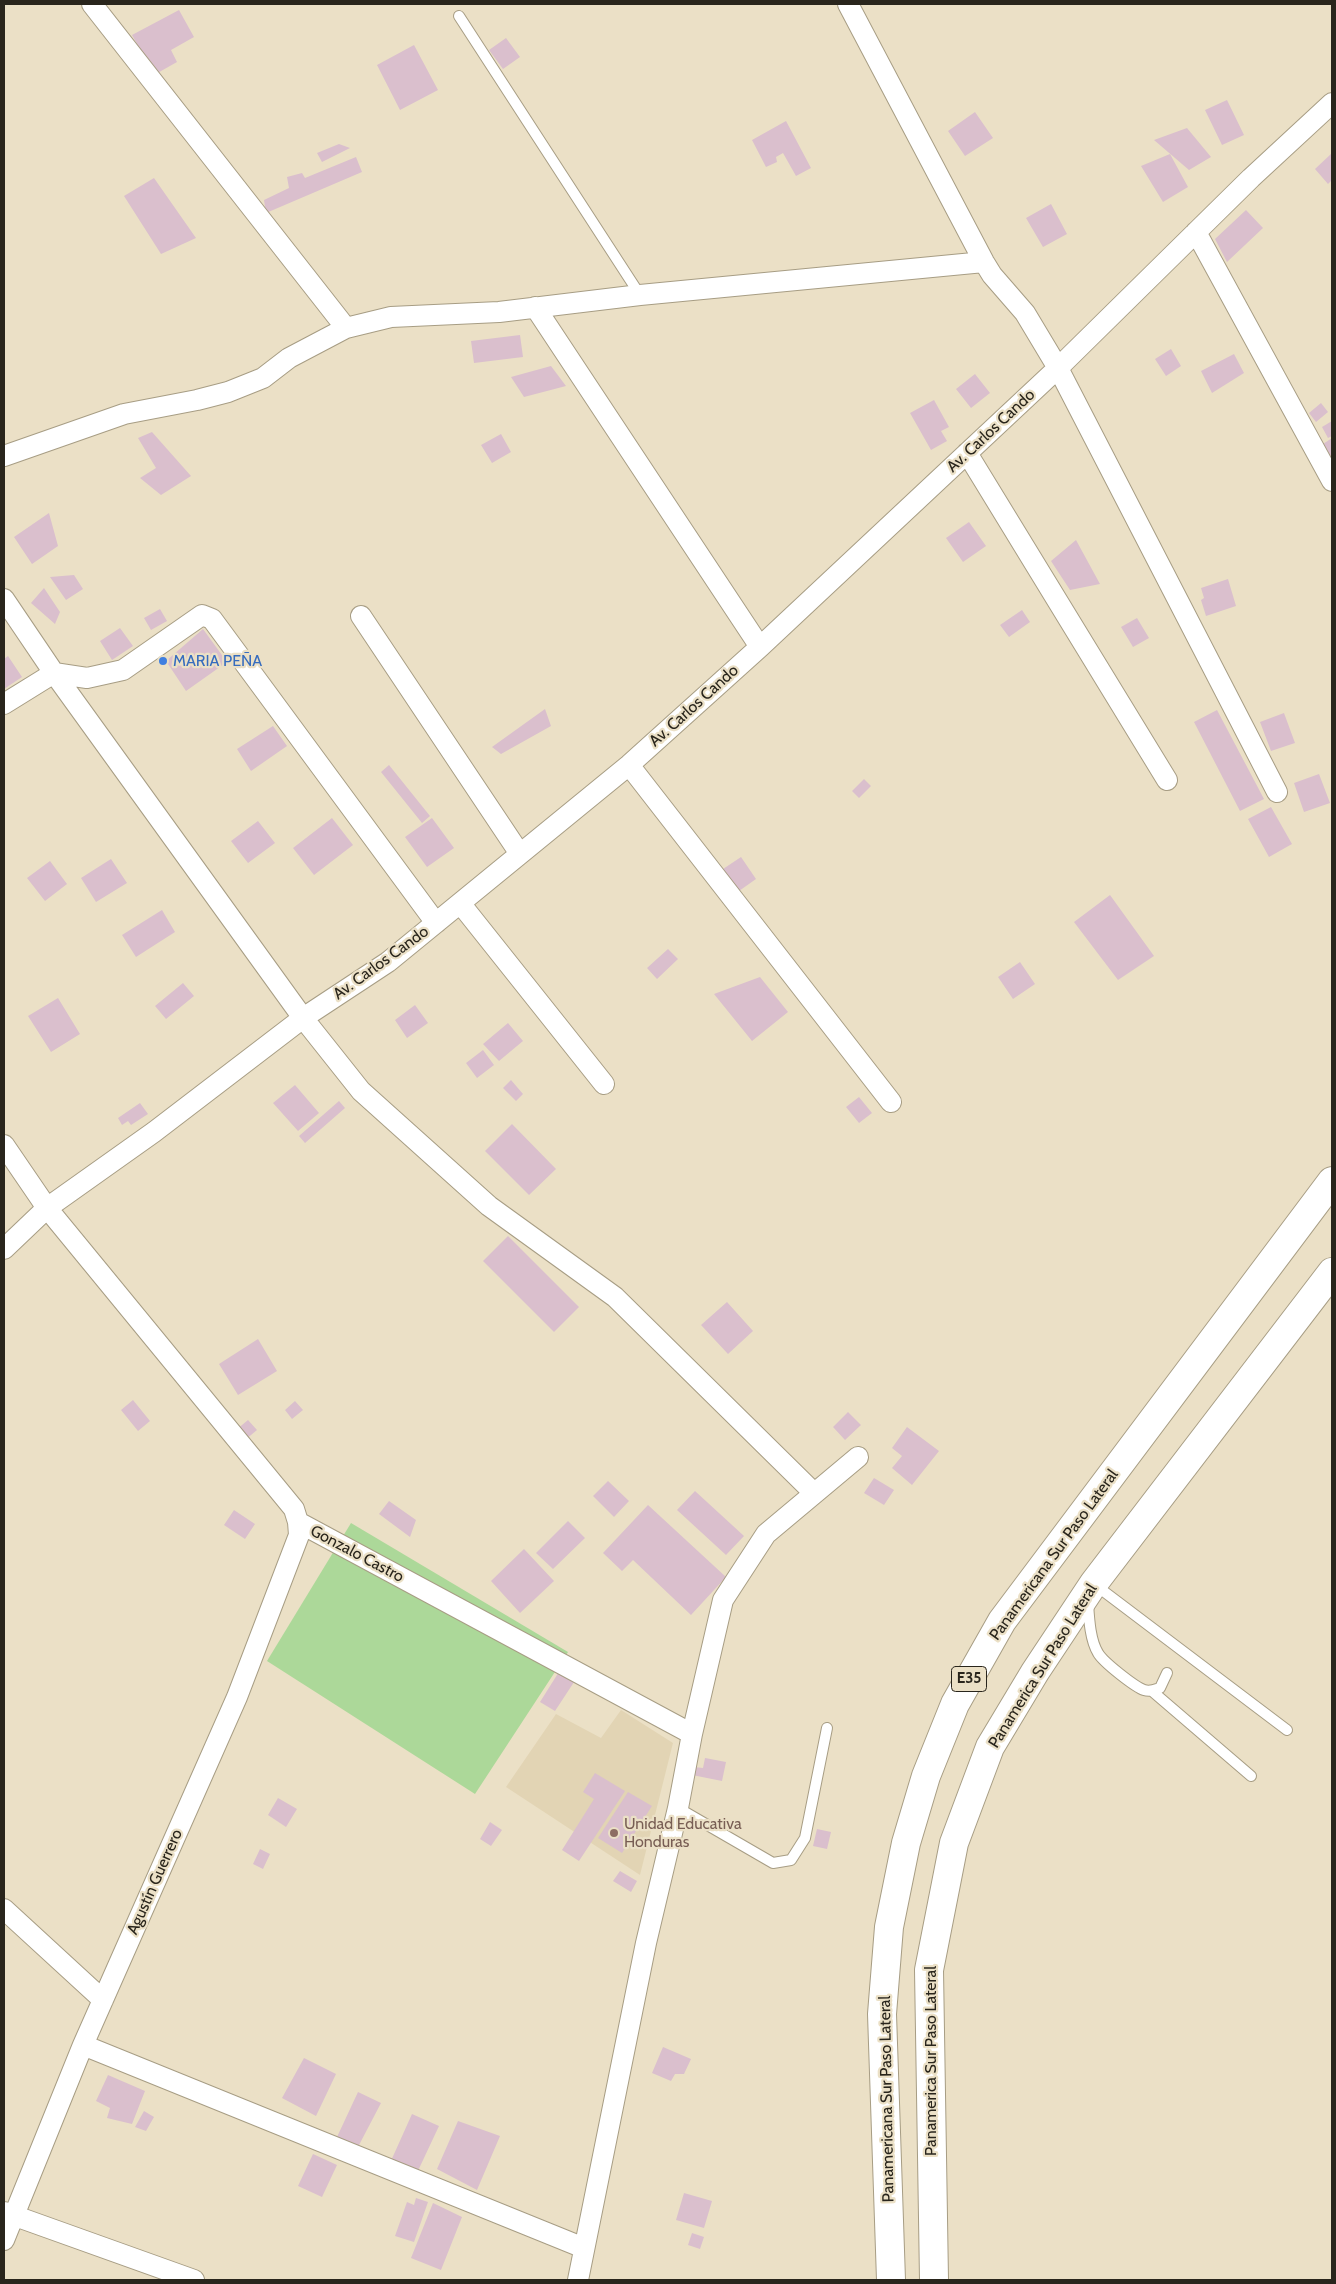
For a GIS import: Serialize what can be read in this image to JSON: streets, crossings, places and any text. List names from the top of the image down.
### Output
{
  "streets": {
    "highway": ["Panamericana Sur Paso Lateral", "Panamerica Sur Paso Lateral", "E35"],
    "street": ["Av. Carlos Cando", "Gonzalo Castro", "Agustín Guerrero"]
  },
  "crossings": [
    ["Av. Carlos Cando", "Gonzalo Castro"],
    ["Gonzalo Castro", "Agustín Guerrero"]
  ],
  "places": ["MARIA PEÑA", "Unidad Educativa Honduras"]
}
